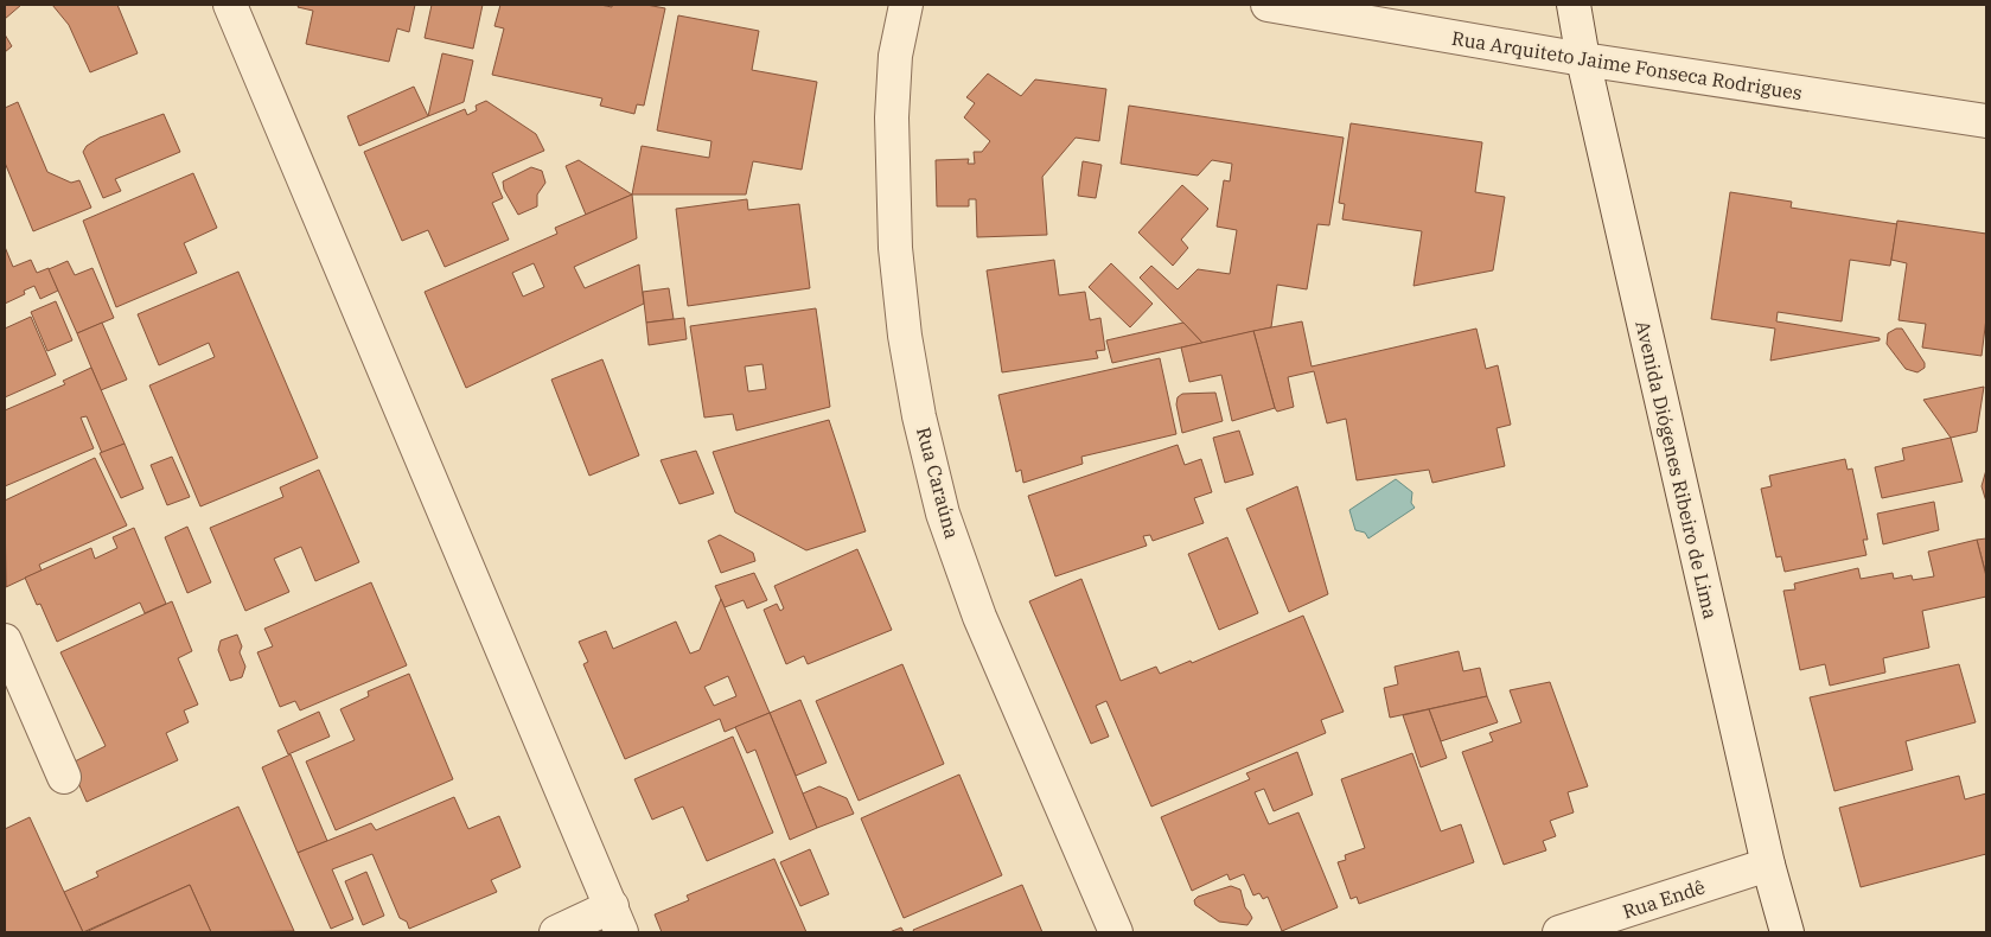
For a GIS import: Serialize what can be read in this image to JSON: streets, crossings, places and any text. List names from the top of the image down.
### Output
{
  "streets": {
    "street": [
      "Rua Arquiteto Jaime Fonseca Rodrigues",
      "Avenida Diógenes Ribeiro de Lima",
      "Rua Caraúna",
      "Rua Endê"
    ]
  },
  "crossings": [
    ["Rua Arquiteto Jaime Fonseca Rodrigues", "Avenida Diógenes Ribeiro de Lima"],
    ["Avenida Diógenes Ribeiro de Lima", "Rua Endê"]
  ]
}
